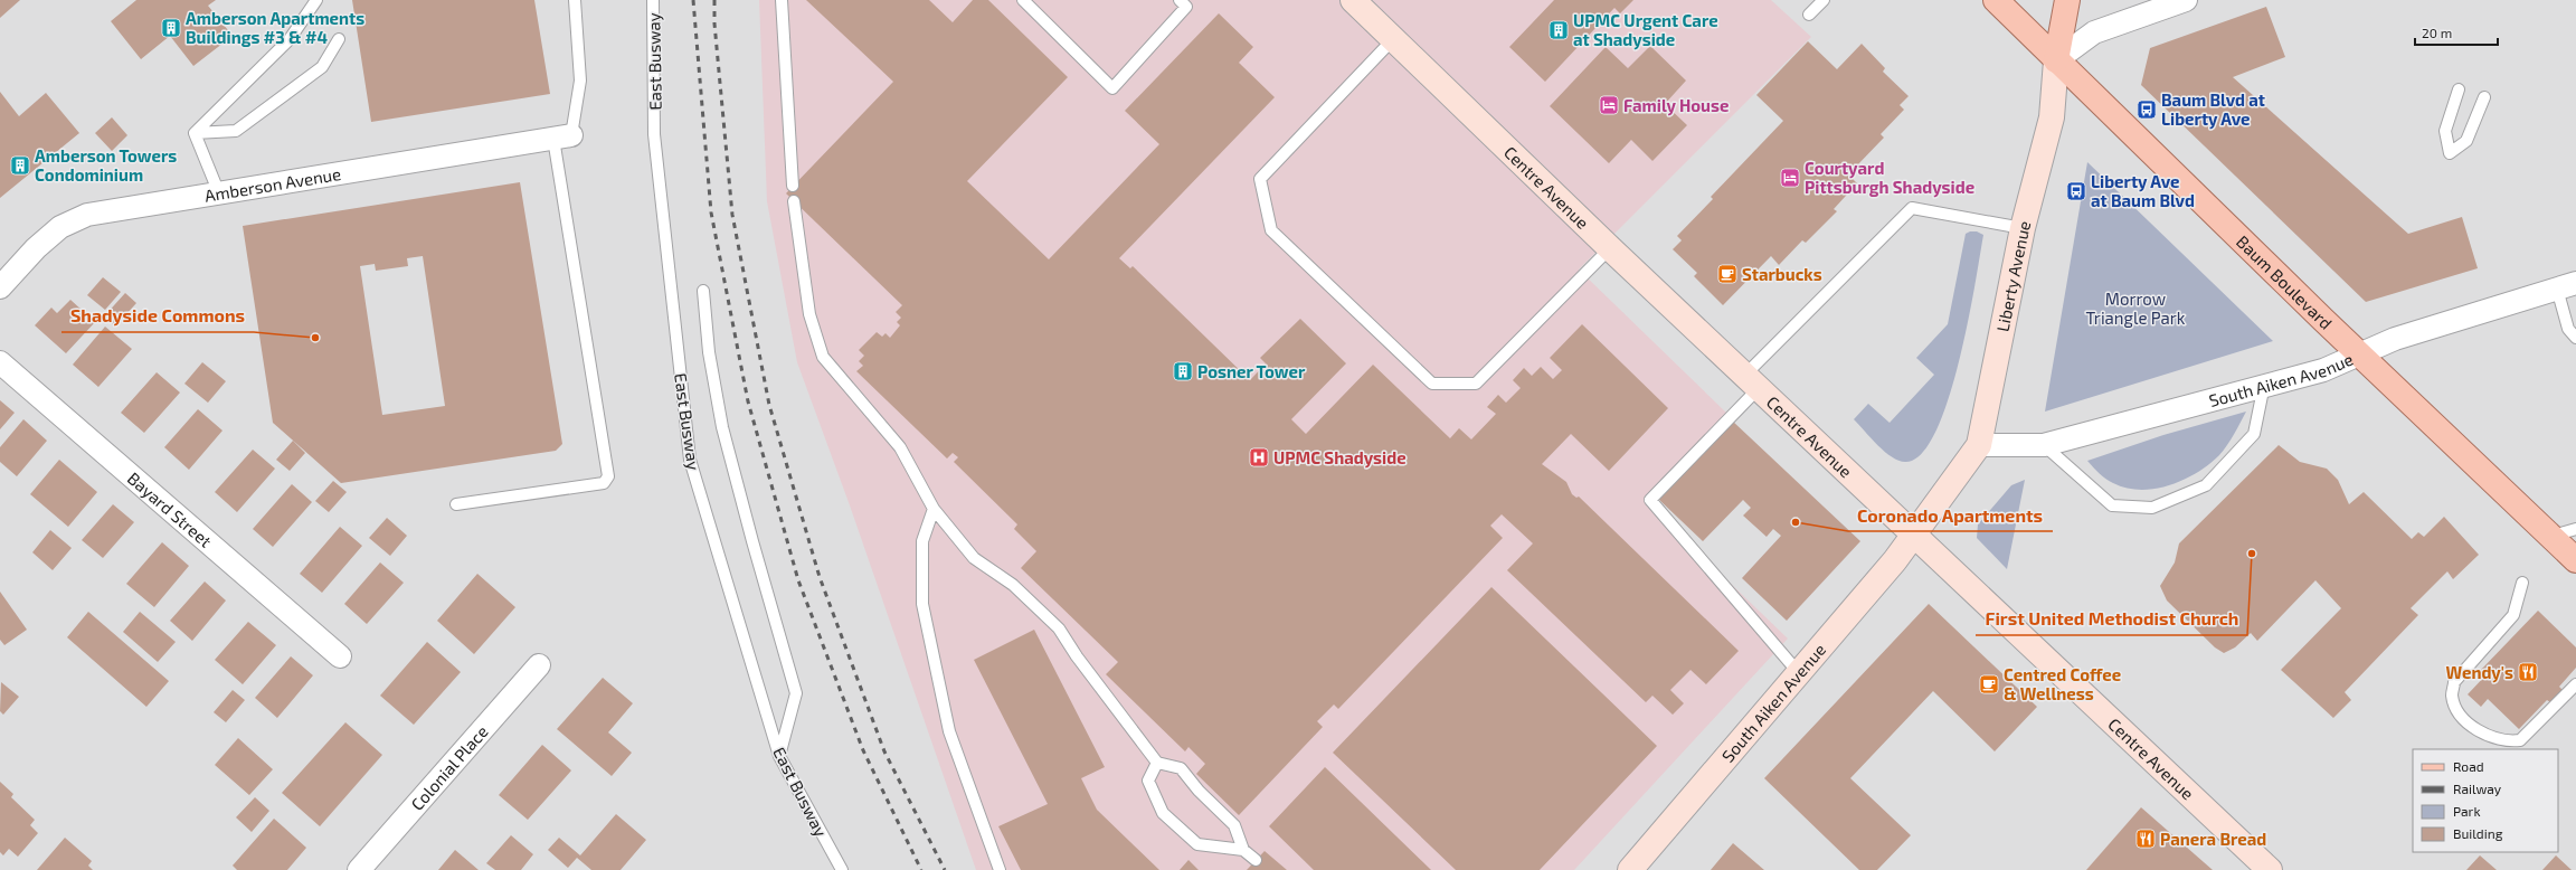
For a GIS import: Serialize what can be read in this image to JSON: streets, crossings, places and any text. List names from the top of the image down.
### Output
{
  "streets": {
    "main road": [
      "Centre Avenue",
      "Liberty Avenue",
      "Baum Boulevard",
      "South Aiken Avenue"
    ],
    "street": ["Amberson Avenue", "Bayard Street", "Colonial Place"],
    "lane": ["East Busway"]
  },
  "crossings": [
    ["Centre Avenue", "Liberty Avenue"],
    ["Centre Avenue", "South Aiken Avenue"],
    ["Liberty Avenue", "Baum Boulevard"],
    ["Liberty Avenue", "South Aiken Avenue"],
    ["Baum Boulevard", "South Aiken Avenue"]
  ],
  "parks": ["Morrow Triangle Park"],
  "places": {
    "building": [
      "Amberson Apartments Buildings #3 & #4",
      "UPMC Urgent Care at Shadyside",
      "Amberson Towers Condominium",
      "Posner Tower"
    ],
    "hotel": ["Family House", "Courtyard Pittsburgh Shadyside"],
    "bus stop": ["Baum Blvd at Liberty Ave", "Liberty Ave at Baum Blvd"],
    "cafe": ["Starbucks", "Centred Coffee & Wellness"],
    "other": ["Shadyside Commons", "Coronado Apartments", "First United Methodist Church"],
    "hospital": ["UPMC Shadyside"],
    "restaurant": ["Wendy's", "Panera Bread"]
  },
  "legend": [
    "Road",
    "Railway",
    "Park",
    "Building"
  ],
  "scale_bar": "20 m"
}
